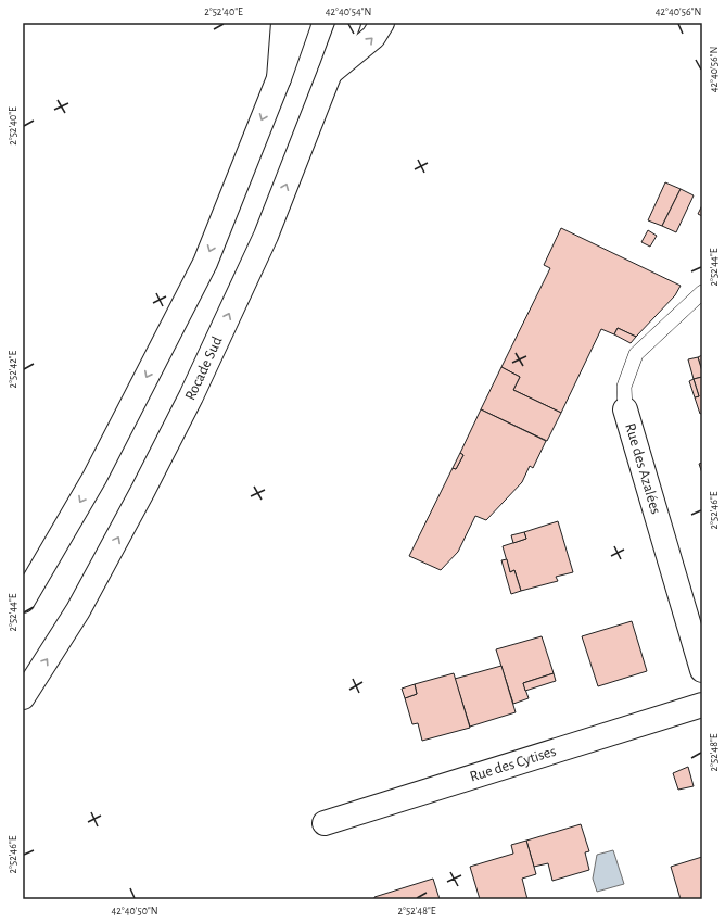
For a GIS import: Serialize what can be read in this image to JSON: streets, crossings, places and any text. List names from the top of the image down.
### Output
{
  "streets": {
    "main road": ["Rocade Sud", "Rue des Azalées", "Rue des Cytises"]
  },
  "coordinates": [
    "2°52'40\"E",
    "42°40'54\"N",
    "42°40'56\"N",
    "2°52'44\"E",
    "2°52'42\"E",
    "2°52'46\"E",
    "2°52'48\"E",
    "42°40'50\"N"
  ]
}
